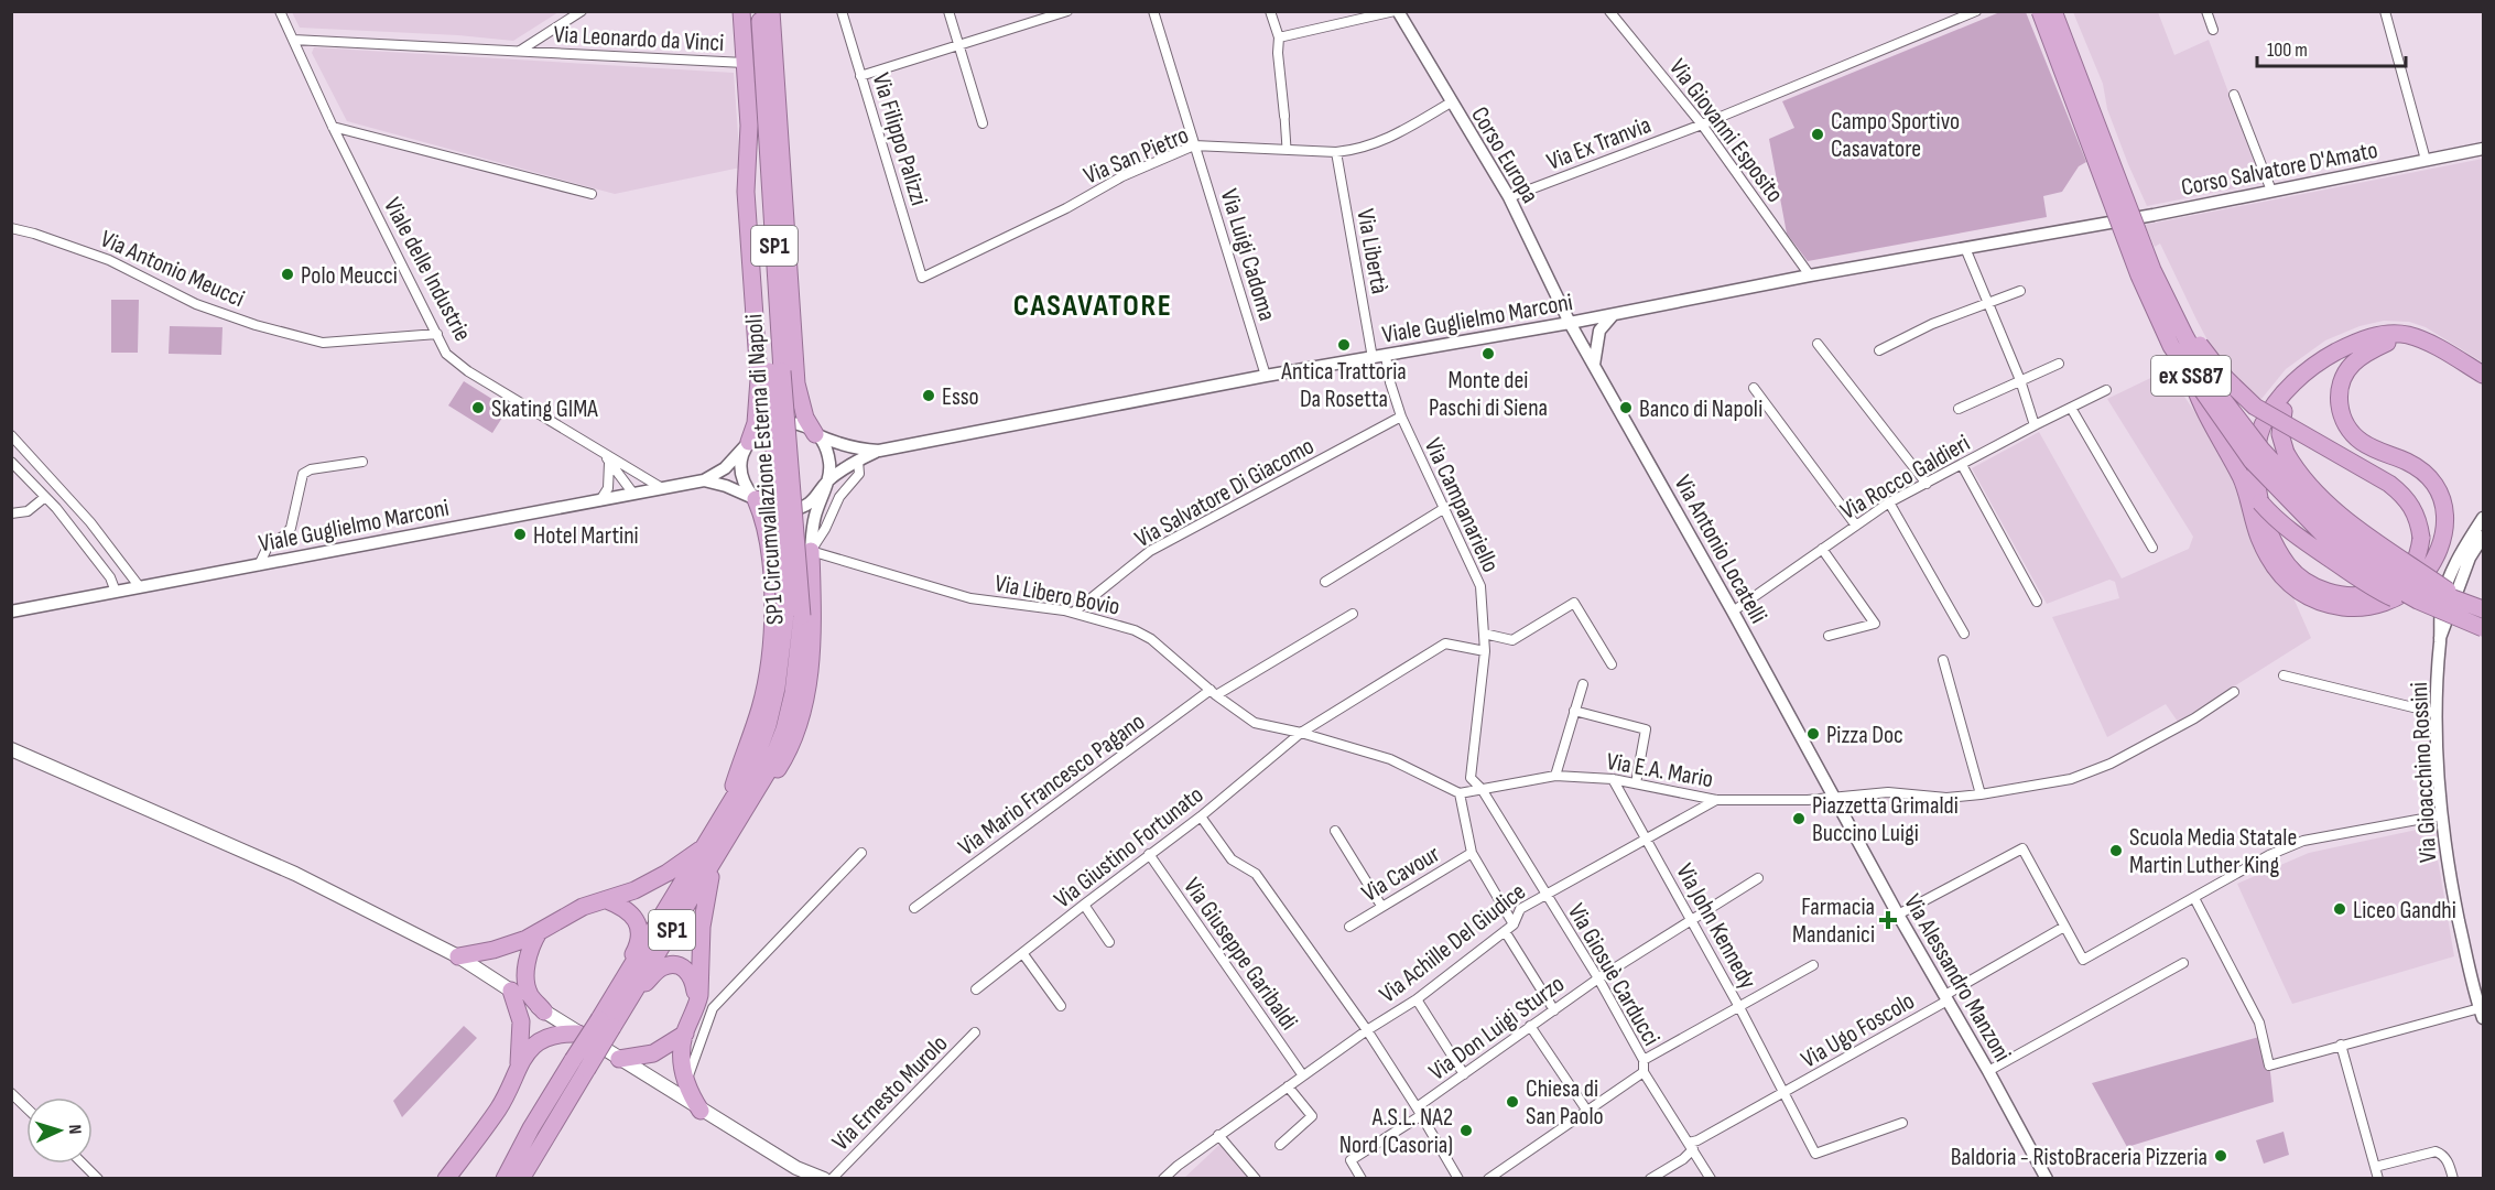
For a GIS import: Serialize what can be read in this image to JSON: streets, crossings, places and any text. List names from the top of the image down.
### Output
{
  "streets": {
    "highway": ["SP1", "ex SS87", "SP1 Circumvallazione Esterna di Napoli"],
    "street": [
      "Via Leonardo da Vinci",
      "Via Giovanni Esposito",
      "Via Filippo Palizzi",
      "Via Ex Tranvia",
      "Via San Pietro",
      "Corso Europa",
      "Corso Salvatore D'Amato",
      "Via Libertà",
      "Via Luigi Cadoma",
      "Via Antonio Meucci",
      "Viale delle Industrie",
      "Viale Guglielmo Marconi",
      "Via Rocco Galdieri",
      "Via Salvatore Di Giacomo",
      "Via Campanariello",
      "Via Antonio Locatelli",
      "Via Libero Bovio",
      "Via E.A. Mario",
      "Via Gioacchino Rossini",
      "Via Mario Francesco Pagano",
      "Via Giustino Fortunato",
      "Via Cavour",
      "Via John Kennedy",
      "Via Achille Del Giudice",
      "Via Giuseppe Garibaldi",
      "Via Giosuè Carducci",
      "Via Alessandro Manzoni",
      "Via Don Luigi Sturzo",
      "Via Ugo Foscolo",
      "Via Ernesto Murolo"
    ]
  },
  "crossings": [
    ["Via Leonardo da Vinci", "Viale delle Industrie"],
    ["Via Giovanni Esposito", "Via Ex Tranvia"],
    ["Via Giovanni Esposito", "Viale Guglielmo Marconi"],
    ["Via Filippo Palizzi", "Via San Pietro"],
    ["Via Ex Tranvia", "Corso Europa"],
    ["Via San Pietro", "Corso Europa"],
    ["Via San Pietro", "Via Libertà"],
    ["Via San Pietro", "Via Luigi Cadoma"],
    ["Corso Europa", "Viale Guglielmo Marconi"],
    ["Corso Europa", "Via Antonio Locatelli"],
    ["Corso Salvatore D'Amato", "Viale Guglielmo Marconi"],
    ["Via Libertà", "Viale Guglielmo Marconi"],
    ["Via Luigi Cadoma", "Viale Guglielmo Marconi"],
    ["Via Antonio Meucci", "Viale delle Industrie"],
    ["Viale delle Industrie", "Viale Guglielmo Marconi"],
    ["Viale Guglielmo Marconi", "Via Campanariello"],
    ["Viale Guglielmo Marconi", "Via Antonio Locatelli"],
    ["Via Rocco Galdieri", "Via Antonio Locatelli"],
    ["Via Salvatore Di Giacomo", "Via Campanariello"],
    ["Via Salvatore Di Giacomo", "Via Libero Bovio"],
    ["Via Campanariello", "Via E.A. Mario"],
    ["Via Campanariello", "Via Giustino Fortunato"],
    ["Via Campanariello", "Via Giosuè Carducci"],
    ["Via Antonio Locatelli", "Via E.A. Mario"],
    ["Via Antonio Locatelli", "Via Alessandro Manzoni"],
    ["Via Libero Bovio", "Via Mario Francesco Pagano"],
    ["Via Libero Bovio", "Via Giustino Fortunato"],
    ["Via E.A. Mario", "Via John Kennedy"],
    ["Via E.A. Mario", "Via Achille Del Giudice"],
    ["Via E.A. Mario", "Via Giosuè Carducci"],
    ["Via E.A. Mario", "Via Alessandro Manzoni"],
    ["Via Giustino Fortunato", "Via Giuseppe Garibaldi"],
    ["Via John Kennedy", "Via Achille Del Giudice"],
    ["Via John Kennedy", "Via Ugo Foscolo"],
    ["Via Achille Del Giudice", "Via Giuseppe Garibaldi"],
    ["Via Achille Del Giudice", "Via Giosuè Carducci"],
    ["Via Giosuè Carducci", "Via Don Luigi Sturzo"],
    ["Via Giosuè Carducci", "Via Ugo Foscolo"],
    ["Via Alessandro Manzoni", "Via Ugo Foscolo"]
  ],
  "districts": ["CASAVATORE"],
  "places": {
    "other": [
      "Campo Sportivo Casavatore",
      "Polo Meucci",
      "Antica Trattoria Da Rosetta",
      "Monte dei Paschi di Siena",
      "Esso",
      "Skating GIMA",
      "Banco di Napoli",
      "Hotel Martini",
      "Pizza Doc",
      "Piazzetta Grimaldi Buccino Luigi",
      "Scuola Media Statale Martin Luther King",
      "Liceo Gandhi",
      "Chiesa di San Paolo",
      "A.S.L. NA2 Nord (Casoria)",
      "Baldoria - RistoBraceria Pizzeria"
    ],
    "health": ["Farmacia Mandanici"]
  },
  "scale_bar": "100 m",
  "north": "right"
}
